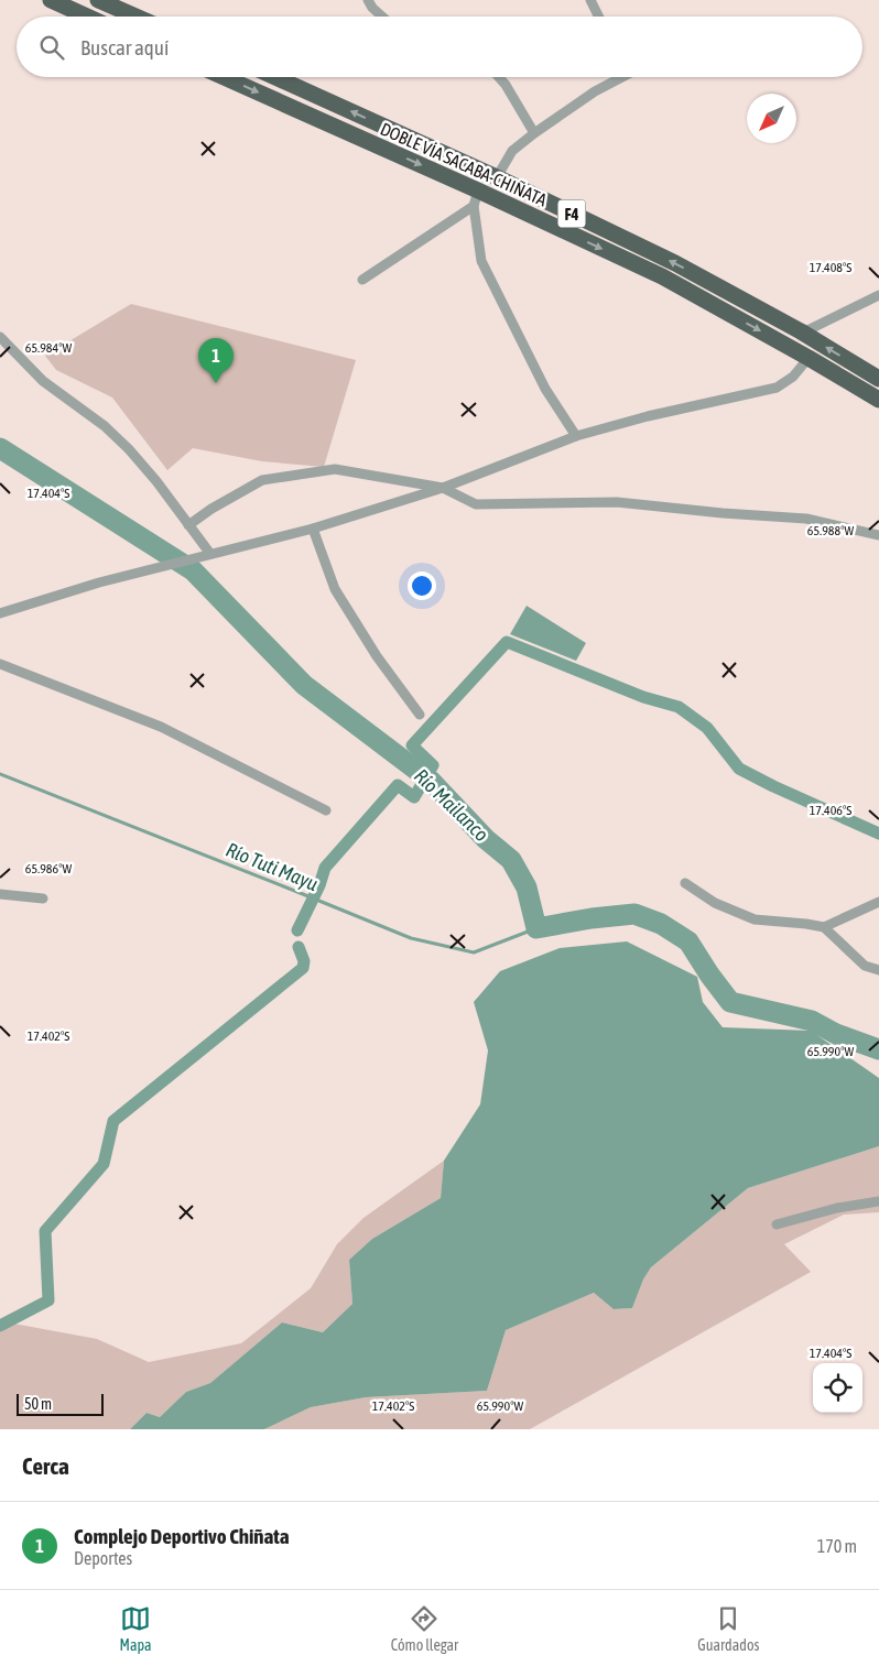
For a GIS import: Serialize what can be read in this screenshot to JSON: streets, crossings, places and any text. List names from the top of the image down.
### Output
{
  "streets": {
    "highway": ["DOBLE VÍA SACABA-CHIÑATA", "F4"]
  },
  "water": ["Río Mailanco", "Río Tuti Mayu"],
  "scale_bar": "50 m",
  "north": "bottom left",
  "page": {
    "search": "Buscar aquí",
    "pins": "1",
    "scale": "50 m",
    "heading": "Cerca",
    "list": [
      {
        "mark": "1",
        "name": "Complejo Deportivo Chiñata",
        "note": "Deportes",
        "value": "170 m"
      }
    ],
    "nav": ["Mapa", "Cómo llegar", "Guardados"]
  },
  "coordinates": [
    "17.408°S",
    "65.984°W",
    "17.404°S",
    "65.988°W",
    "17.406°S",
    "65.986°W",
    "17.402°S",
    "65.990°W"
  ]
}
